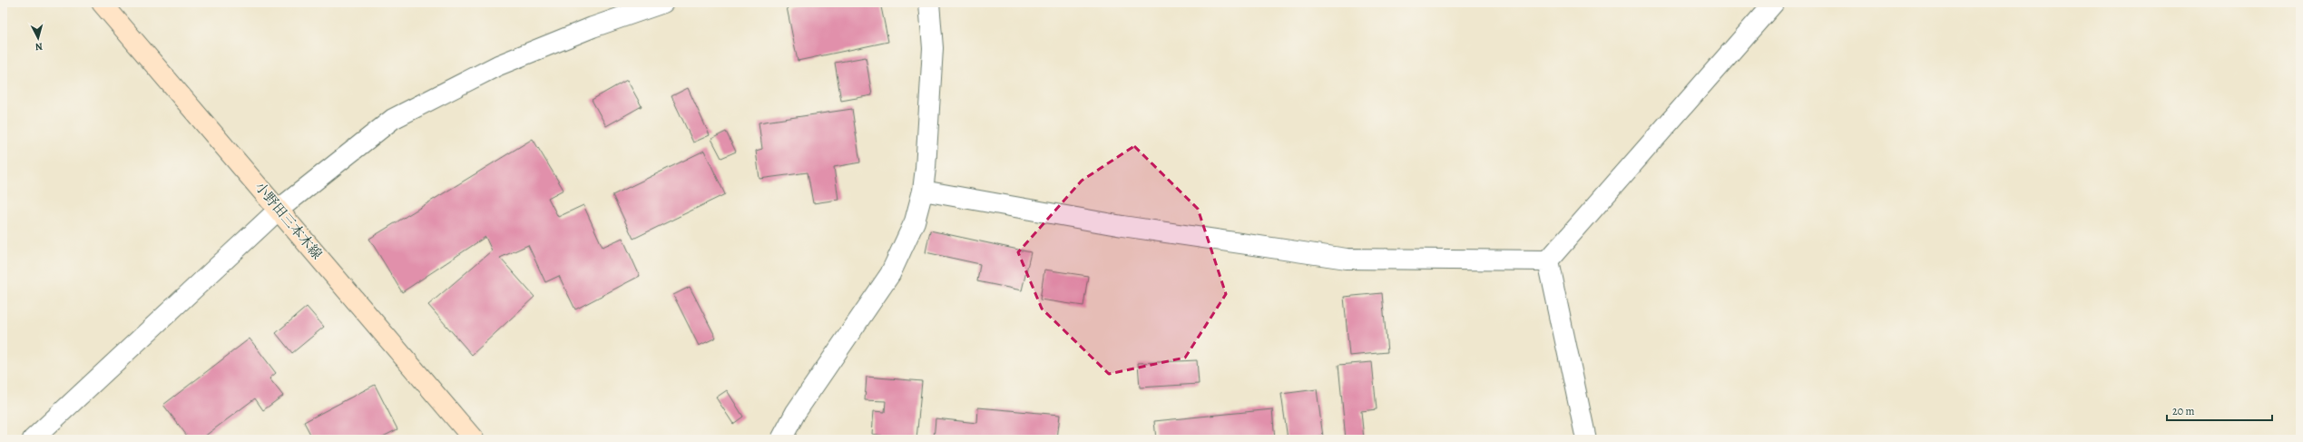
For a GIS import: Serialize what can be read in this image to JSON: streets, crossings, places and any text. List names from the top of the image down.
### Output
{
  "streets": {
    "main road": ["小野田三本木線"]
  },
  "scale_bar": "20 m",
  "north": "bottom"
}
